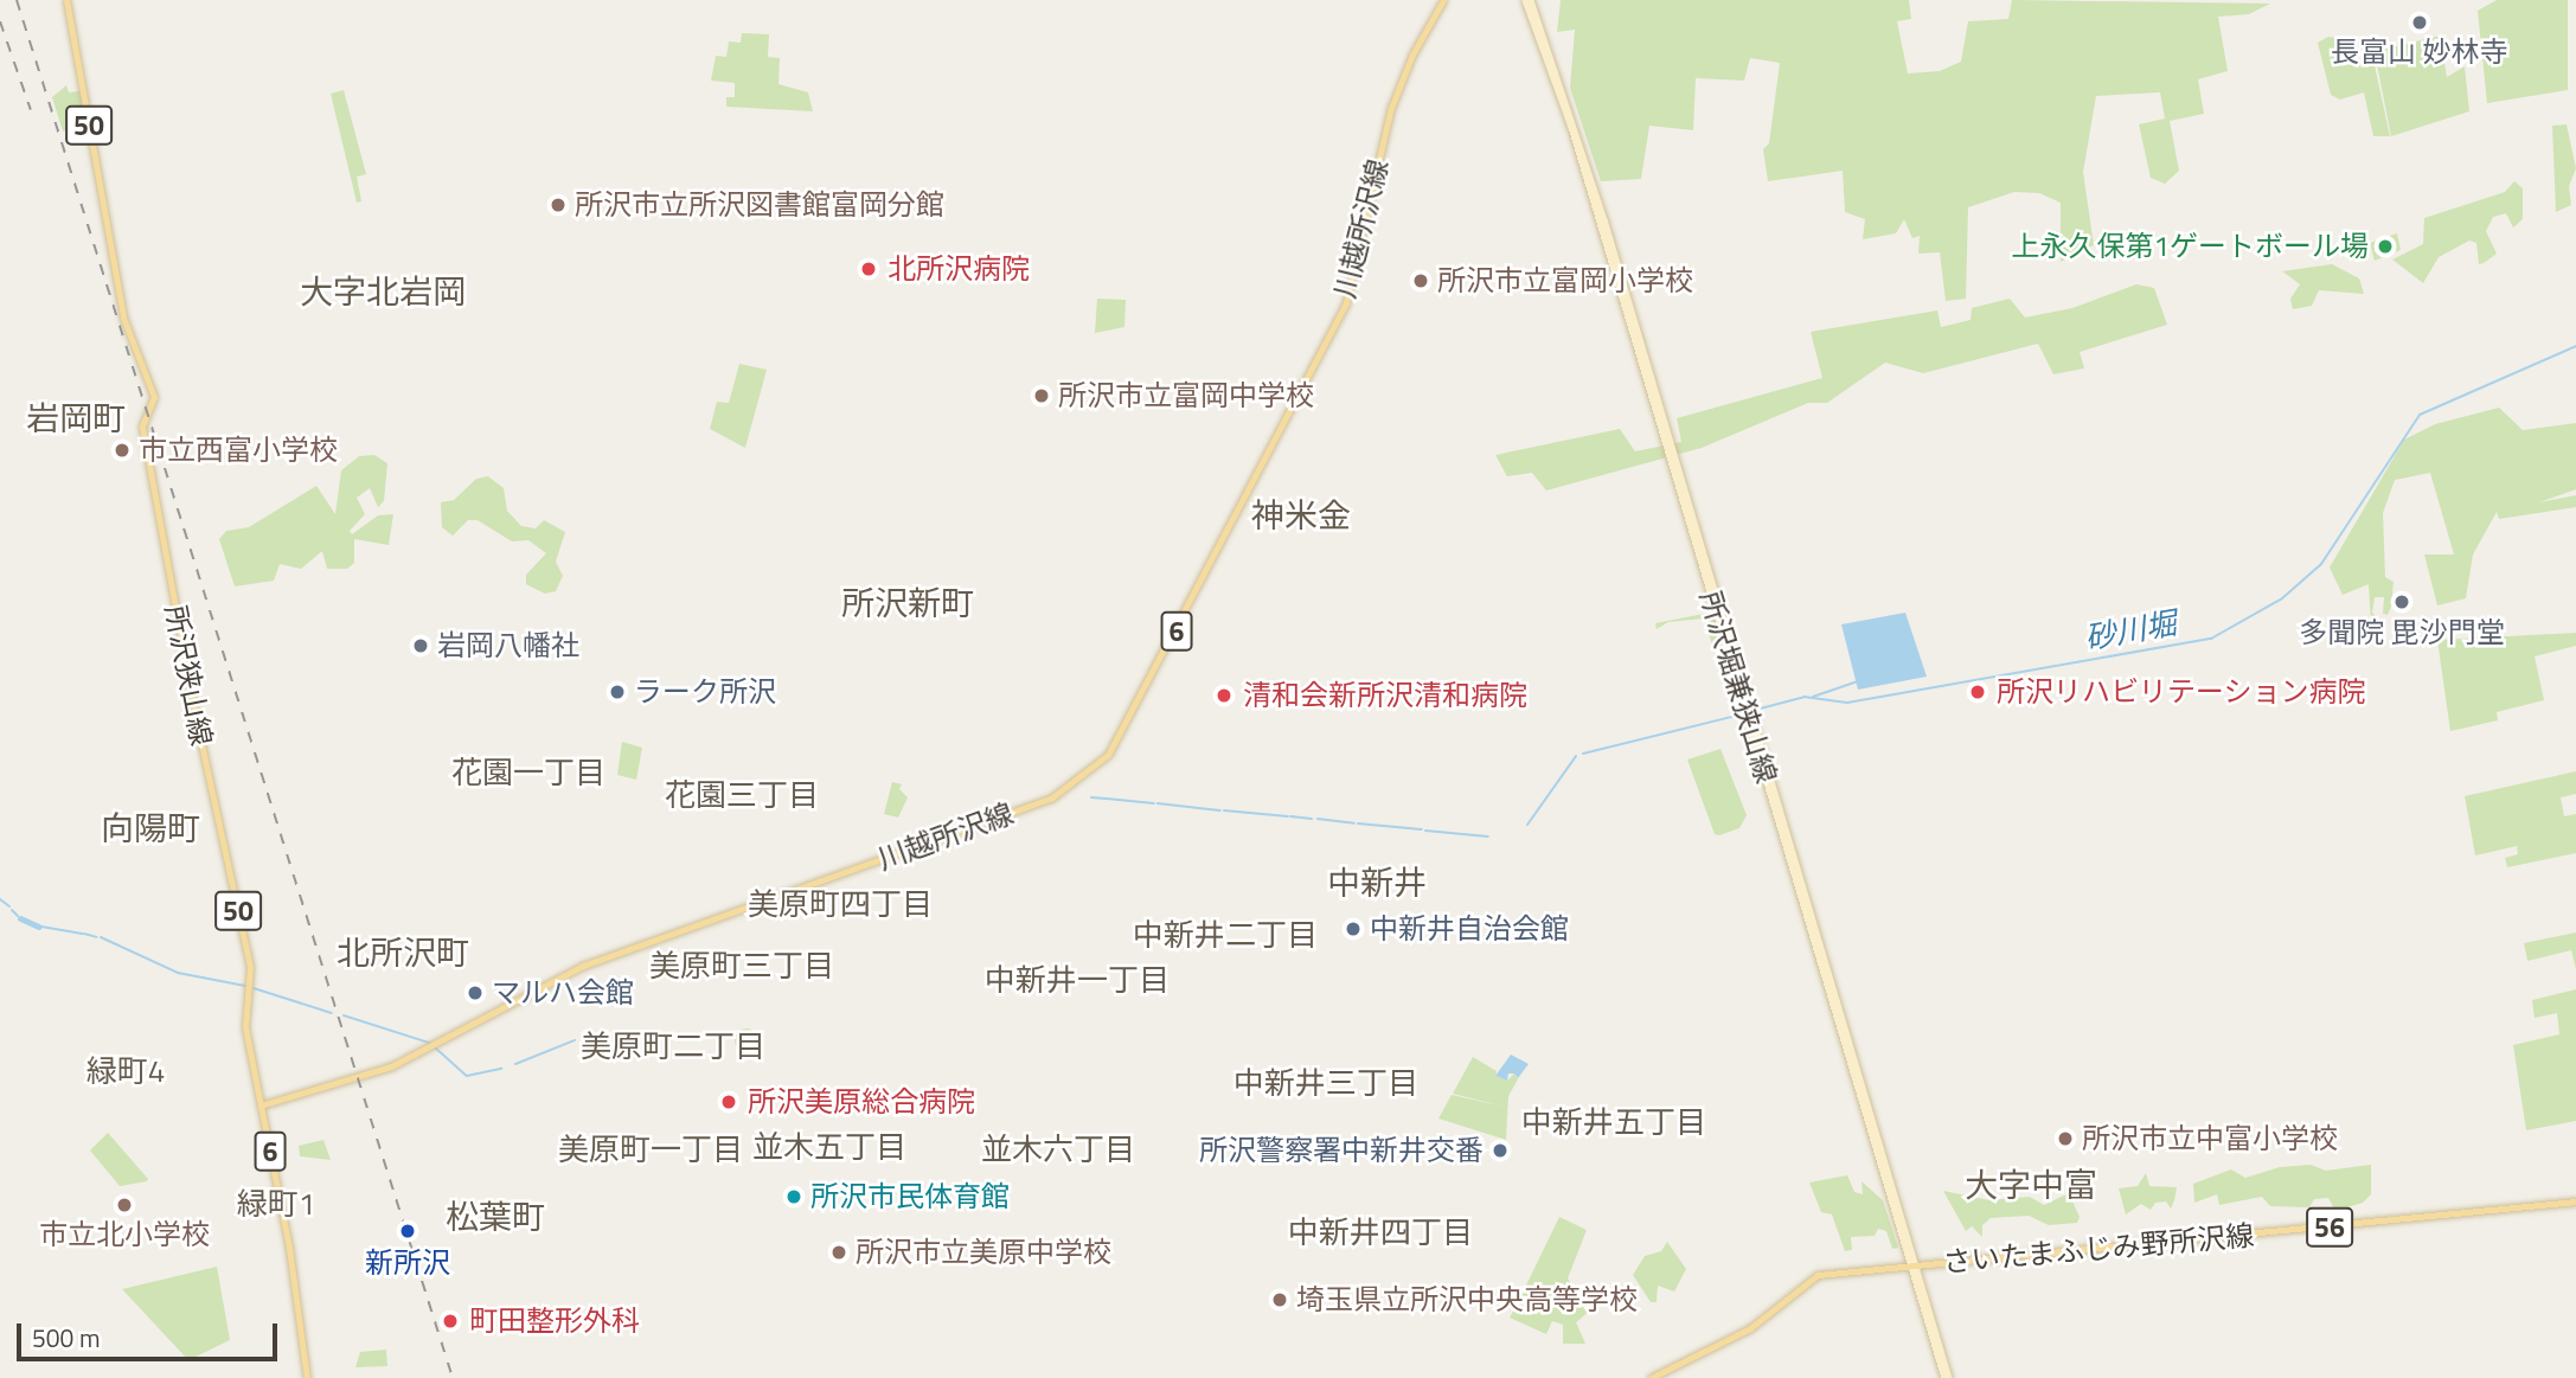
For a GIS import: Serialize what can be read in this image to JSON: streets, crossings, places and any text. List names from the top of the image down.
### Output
{
  "streets": {
    "main road": [
      "50",
      "川越所沢線",
      "6",
      "所沢狭山線",
      "所沢堀兼狭山線",
      "56",
      "さいたまふじみ野所沢線"
    ]
  },
  "crossings": [
    ["川越所沢線", "6"],
    ["川越所沢線", "所沢狭山線"],
    ["6", "所沢狭山線"],
    ["所沢堀兼狭山線", "さいたまふじみ野所沢線"]
  ],
  "districts": [
    "大字北岩岡",
    "岩岡町",
    "神米金",
    "所沢新町",
    "花園一丁目",
    "花園三丁目",
    "向陽町",
    "中新井",
    "美原町四丁目",
    "中新井二丁目",
    "北所沢町",
    "美原町三丁目",
    "中新井一丁目",
    "美原町二丁目",
    "緑町4",
    "中新井三丁目",
    "中新井五丁目",
    "並木五丁目",
    "美原町一丁目",
    "並木六丁目",
    "大字中富",
    "緑町1",
    "松葉町",
    "中新井四丁目"
  ],
  "water": ["砂川堀"],
  "places": [
    "長富山 妙林寺",
    "所沢市立所沢図書館富岡分館",
    "上永久保第1ゲートボール場",
    "北所沢病院",
    "所沢市立富岡小学校",
    "所沢市立富岡中学校",
    "市立西富小学校",
    "多聞院 毘沙門堂",
    "岩岡八幡社",
    "ラーク所沢",
    "所沢リハビリテーション病院",
    "清和会新所沢清和病院",
    "中新井自治会館",
    "マルハ会館",
    "所沢美原総合病院",
    "所沢市立中富小学校",
    "所沢警察署中新井交番",
    "所沢市民体育館",
    "市立北小学校",
    "新所沢",
    "所沢市立美原中学校",
    "埼玉県立所沢中央高等学校",
    "町田整形外科"
  ],
  "scale_bar": "500 m"
}
